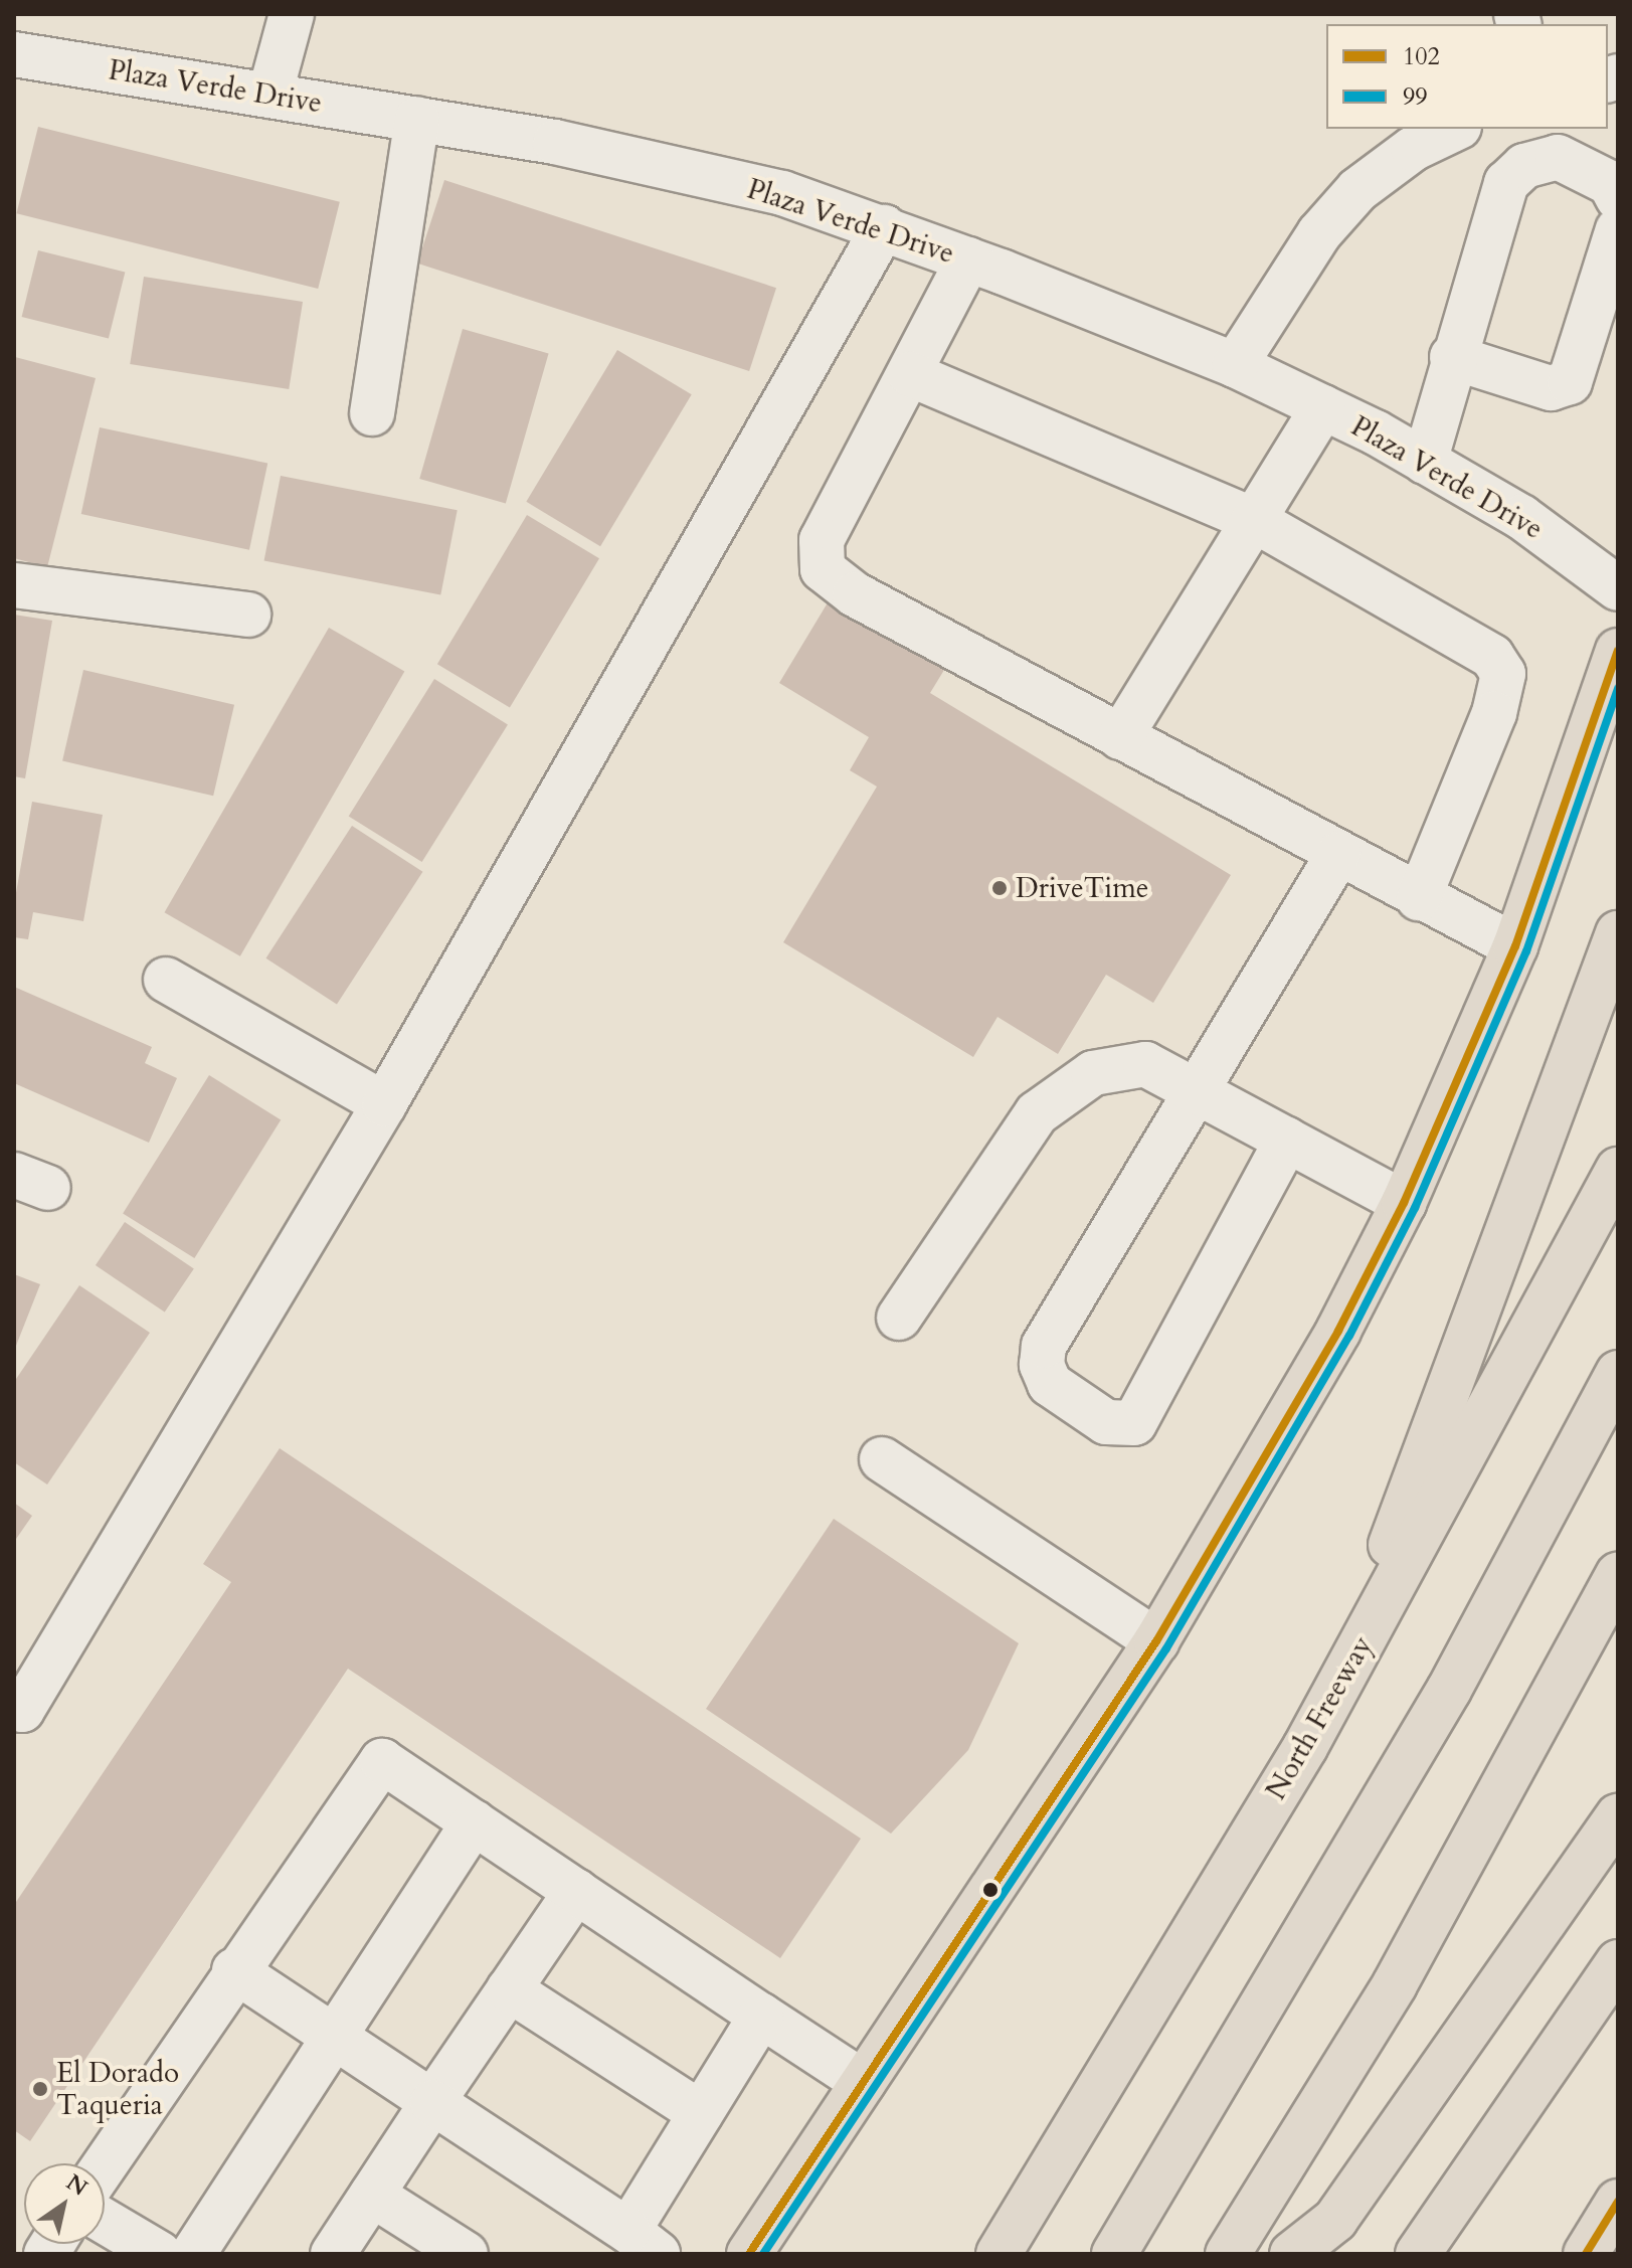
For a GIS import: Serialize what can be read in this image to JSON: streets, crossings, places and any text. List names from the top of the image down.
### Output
{
  "streets": {
    "main road": ["North Freeway"],
    "street": ["Plaza Verde Drive"]
  },
  "places": ["DriveTime", "El Dorado Taqueria"],
  "lines": ["transit line 102", "transit line 99"],
  "legend": ["102", "99"],
  "north": "top right"
}
